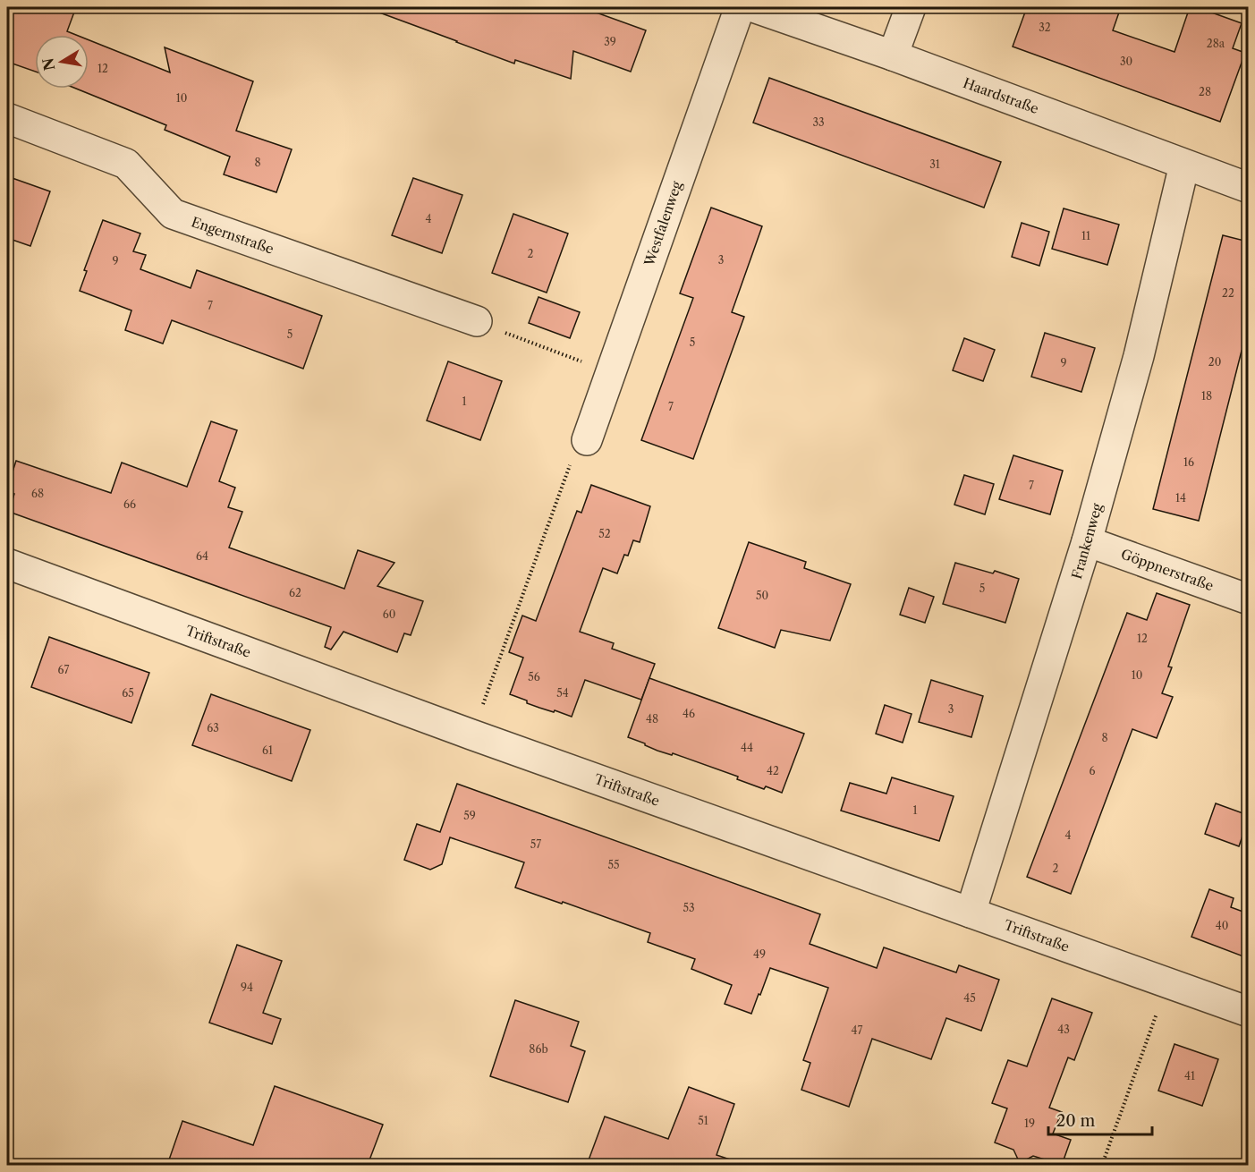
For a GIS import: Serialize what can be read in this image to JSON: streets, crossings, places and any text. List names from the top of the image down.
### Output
{
  "streets": {
    "street": [
      "Haardstraße",
      "Westfalenweg",
      "Engernstraße",
      "Frankenweg",
      "Göppnerstraße",
      "Triftstraße"
    ]
  },
  "crossings": [
    ["Haardstraße", "Frankenweg"],
    ["Frankenweg", "Göppnerstraße"],
    ["Frankenweg", "Triftstraße"]
  ],
  "house_numbers": [
    "32",
    "39",
    "28a",
    "30",
    "12",
    "28",
    "10",
    "33",
    "8",
    "31",
    "4",
    "11",
    "2",
    "3",
    "9",
    "22",
    "7",
    "5",
    "5",
    "20",
    "9",
    "18",
    "1",
    "7",
    "16",
    "7",
    "68",
    "14",
    "66",
    "52",
    "64",
    "5",
    "62",
    "50",
    "60",
    "12",
    "67",
    "10",
    "56",
    "65",
    "54",
    "3",
    "46",
    "48",
    "63",
    "8",
    "44",
    "61",
    "42",
    "6",
    "1",
    "59",
    "4",
    "57",
    "55",
    "2",
    "53",
    "40",
    "49",
    "94",
    "45",
    "43",
    "47",
    "86b",
    "41",
    "51",
    "19"
  ],
  "scale_bar": "20 m",
  "north": "left"
}
